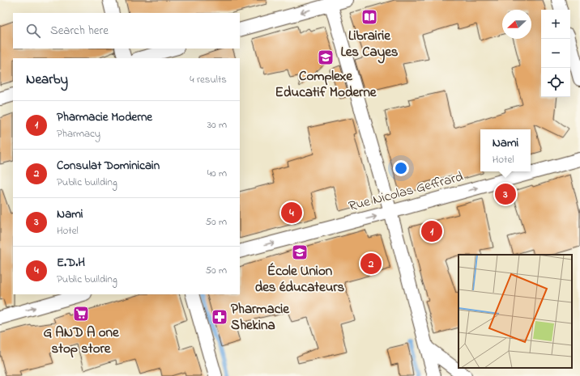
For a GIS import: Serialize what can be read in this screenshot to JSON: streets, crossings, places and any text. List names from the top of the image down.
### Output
{
  "streets": {
    "street": ["Rue Nicolas Geffrard"]
  },
  "one_way": ["Rue Nicolas Geffrard"],
  "places": {
    "library": ["Librairie Les Cayes"],
    "school or university": ["Complexe Educatif Moderne", "École Union des éducateurs"],
    "supermarket": ["G AND A one stop store"],
    "pharmacy": ["Pharmacie Shekina"]
  },
  "north": "left",
  "page": {
    "map_buttons": ["+", "−"],
    "search": "Search here",
    "heading": ["Nearby", "4 results"],
    "list": [
      {
        "mark": "1",
        "name": "Pharmacie Moderne",
        "note": "Pharmacy",
        "value": "30 m"
      },
      {
        "mark": "2",
        "name": "Consulat Dominicain",
        "note": "Public building",
        "value": "40 m"
      },
      {
        "mark": "3",
        "name": "Nami",
        "note": "Hotel",
        "value": "50 m"
      },
      {
        "mark": "4",
        "name": "E.D.H",
        "note": "Public building",
        "value": "50 m"
      }
    ],
    "popup": ["Nami", "Hotel"],
    "pins": [
      "3",
      "4",
      "1",
      "2"
    ]
  }
}
